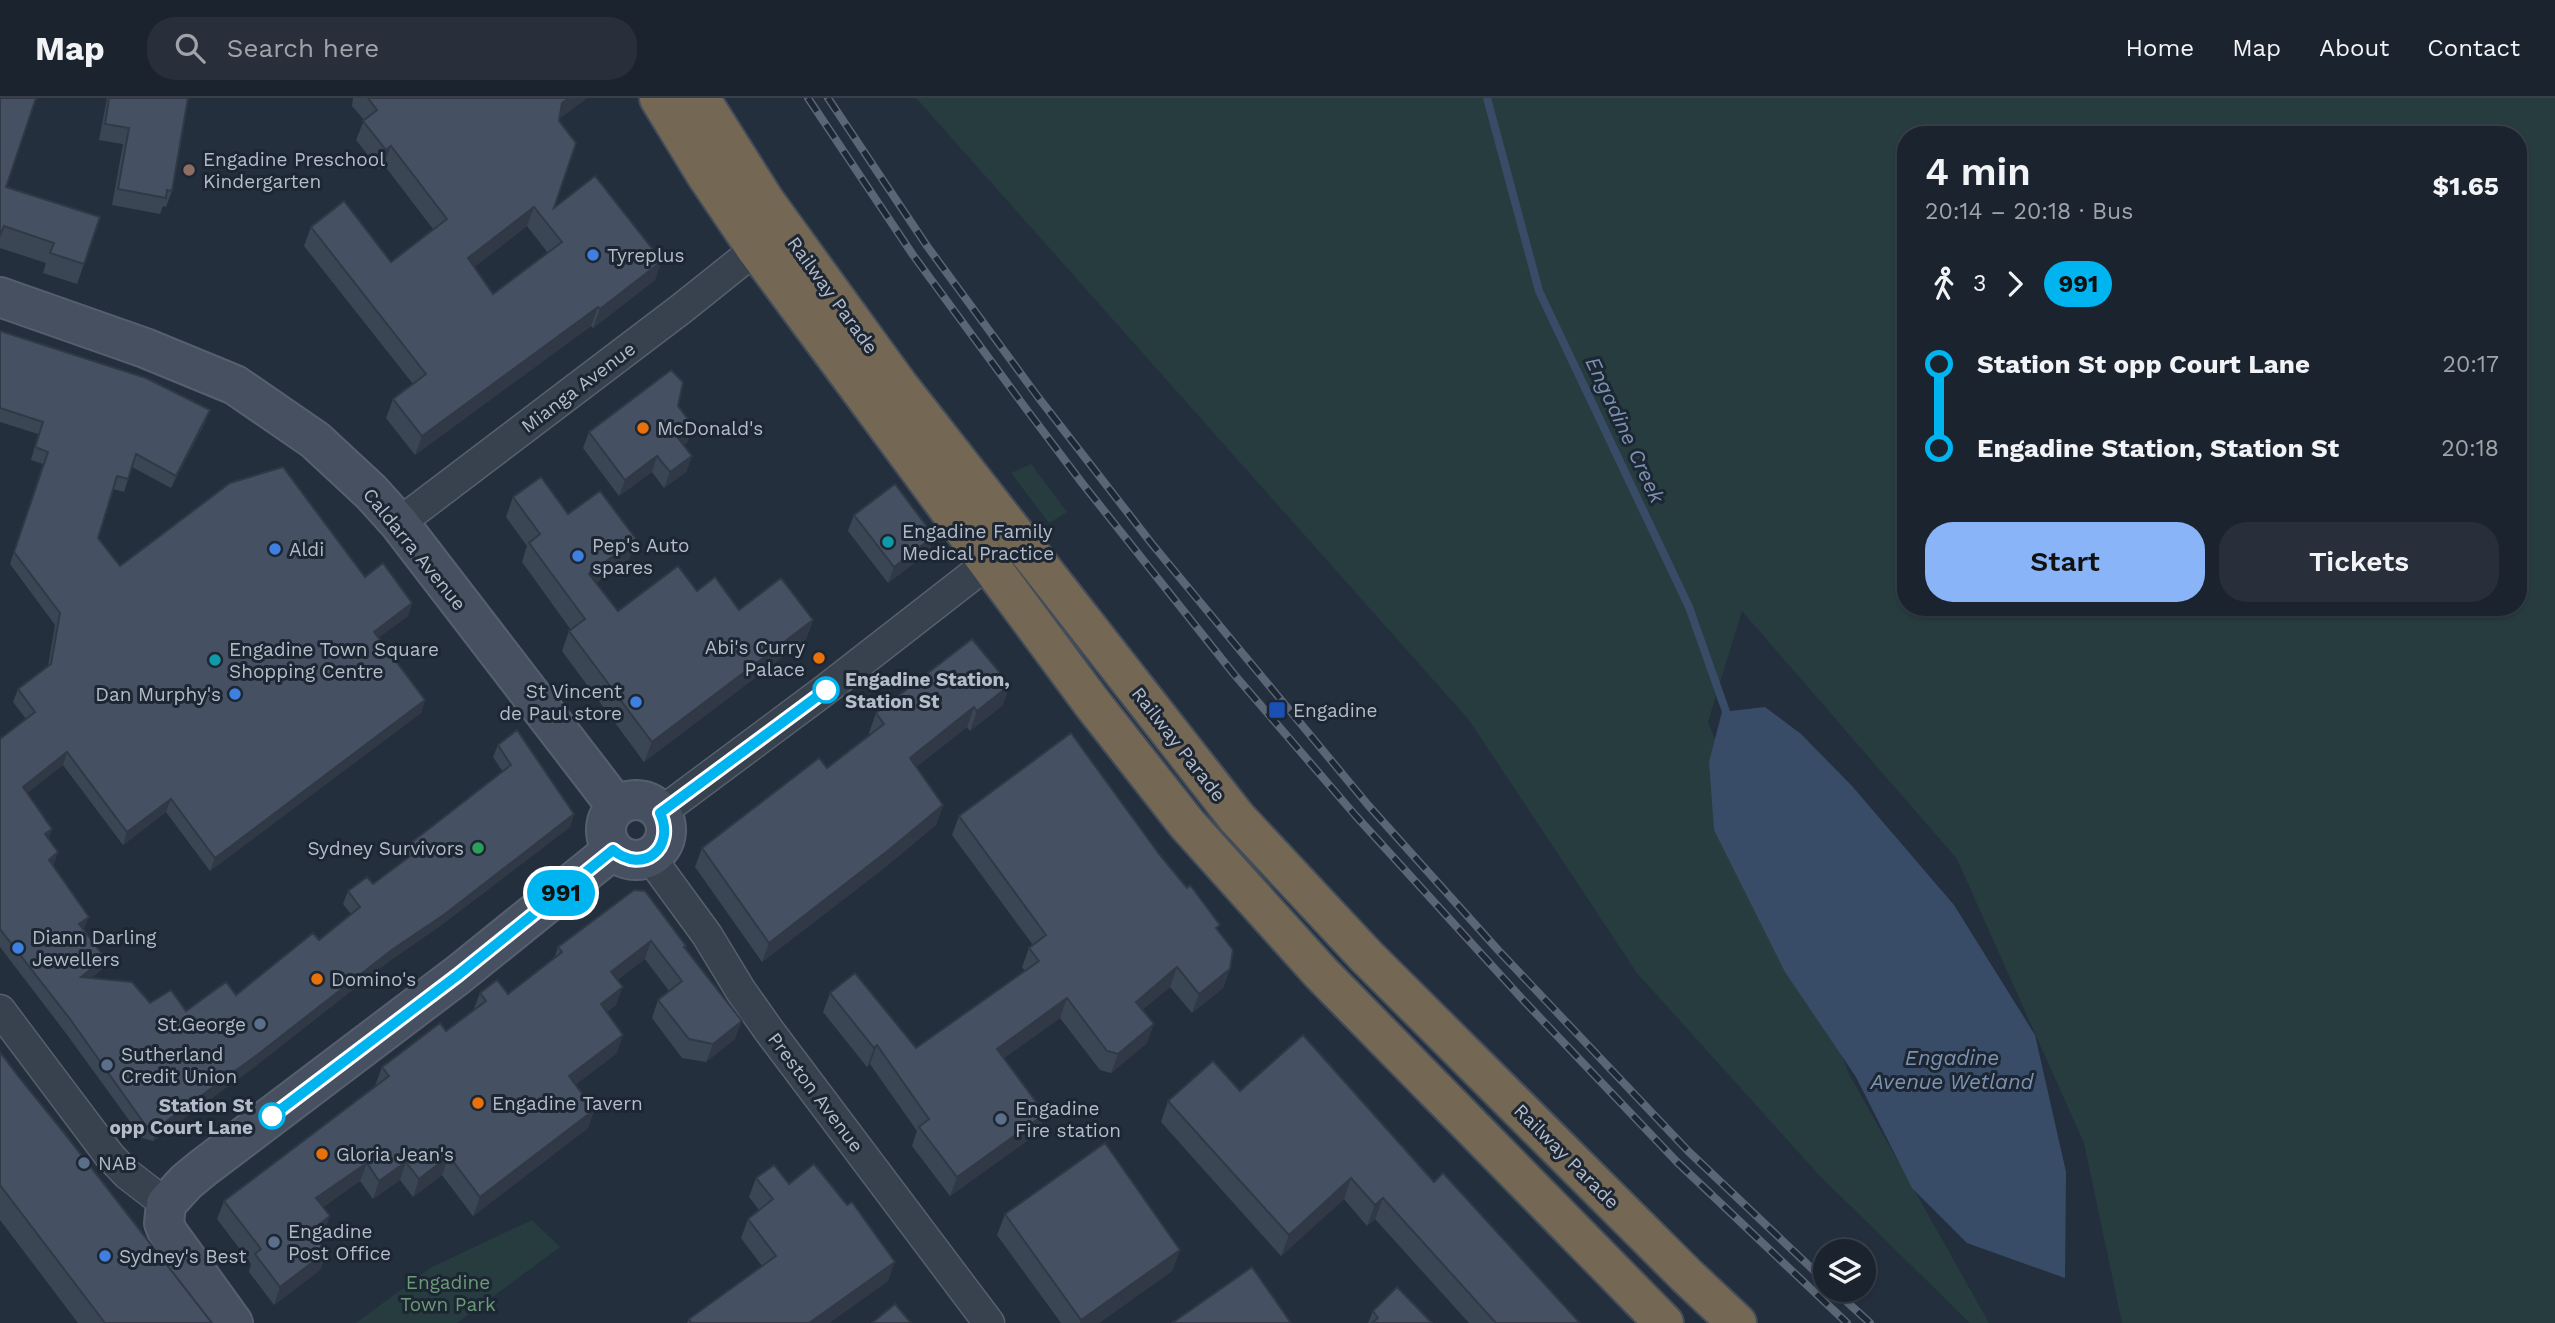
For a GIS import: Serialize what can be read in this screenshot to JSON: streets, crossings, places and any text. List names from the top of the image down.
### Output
{
  "streets": {
    "highway": ["Railway Parade"],
    "street": ["Mianga Avenue", "Caldarra Avenue", "Preston Avenue"]
  },
  "crossings": [
    ["Railway Parade", "Mianga Avenue"],
    ["Mianga Avenue", "Caldarra Avenue"],
    ["Caldarra Avenue", "Preston Avenue"]
  ],
  "water": ["Engadine Creek", "Engadine Avenue Wetland"],
  "parks": ["Engadine Town Park"],
  "places": {
    "other": [
      "Engadine Preschool Kindergarten",
      "Tyreplus",
      "McDonald's",
      "Engadine Family Medical Practice",
      "Aldi",
      "Pep's Auto spares",
      "Abi's Curry Palace",
      "Engadine Town Square Shopping Centre",
      "Engadine Station, Station St",
      "Dan Murphy's",
      "St Vincent de Paul store",
      "Sydney Survivors",
      "Diann Darling Jewellers",
      "Domino's",
      "St.George",
      "Sutherland Credit Union",
      "Engadine Tavern",
      "Station St opp Court Lane",
      "Engadine Fire station",
      "Gloria Jean's",
      "NAB",
      "Engadine Post Office",
      "Sydney's Best"
    ],
    "transit": ["Engadine"]
  },
  "lines": ["bus line 991"],
  "page": {
    "header": "Map",
    "search": "Search here",
    "nav": [
      "Home",
      "Map",
      "About",
      "Contact"
    ],
    "on_map": "991",
    "heading": ["4 min", "20:14 – 20:18 · Bus", "$1.65"],
    "legs": ["3", "991"],
    "list": [
      {
        "name": "Station St opp Court Lane",
        "value": "20:17"
      },
      {
        "name": "Engadine Station, Station St",
        "value": "20:18"
      }
    ],
    "buttons": ["Start", "Tickets"]
  }
}
